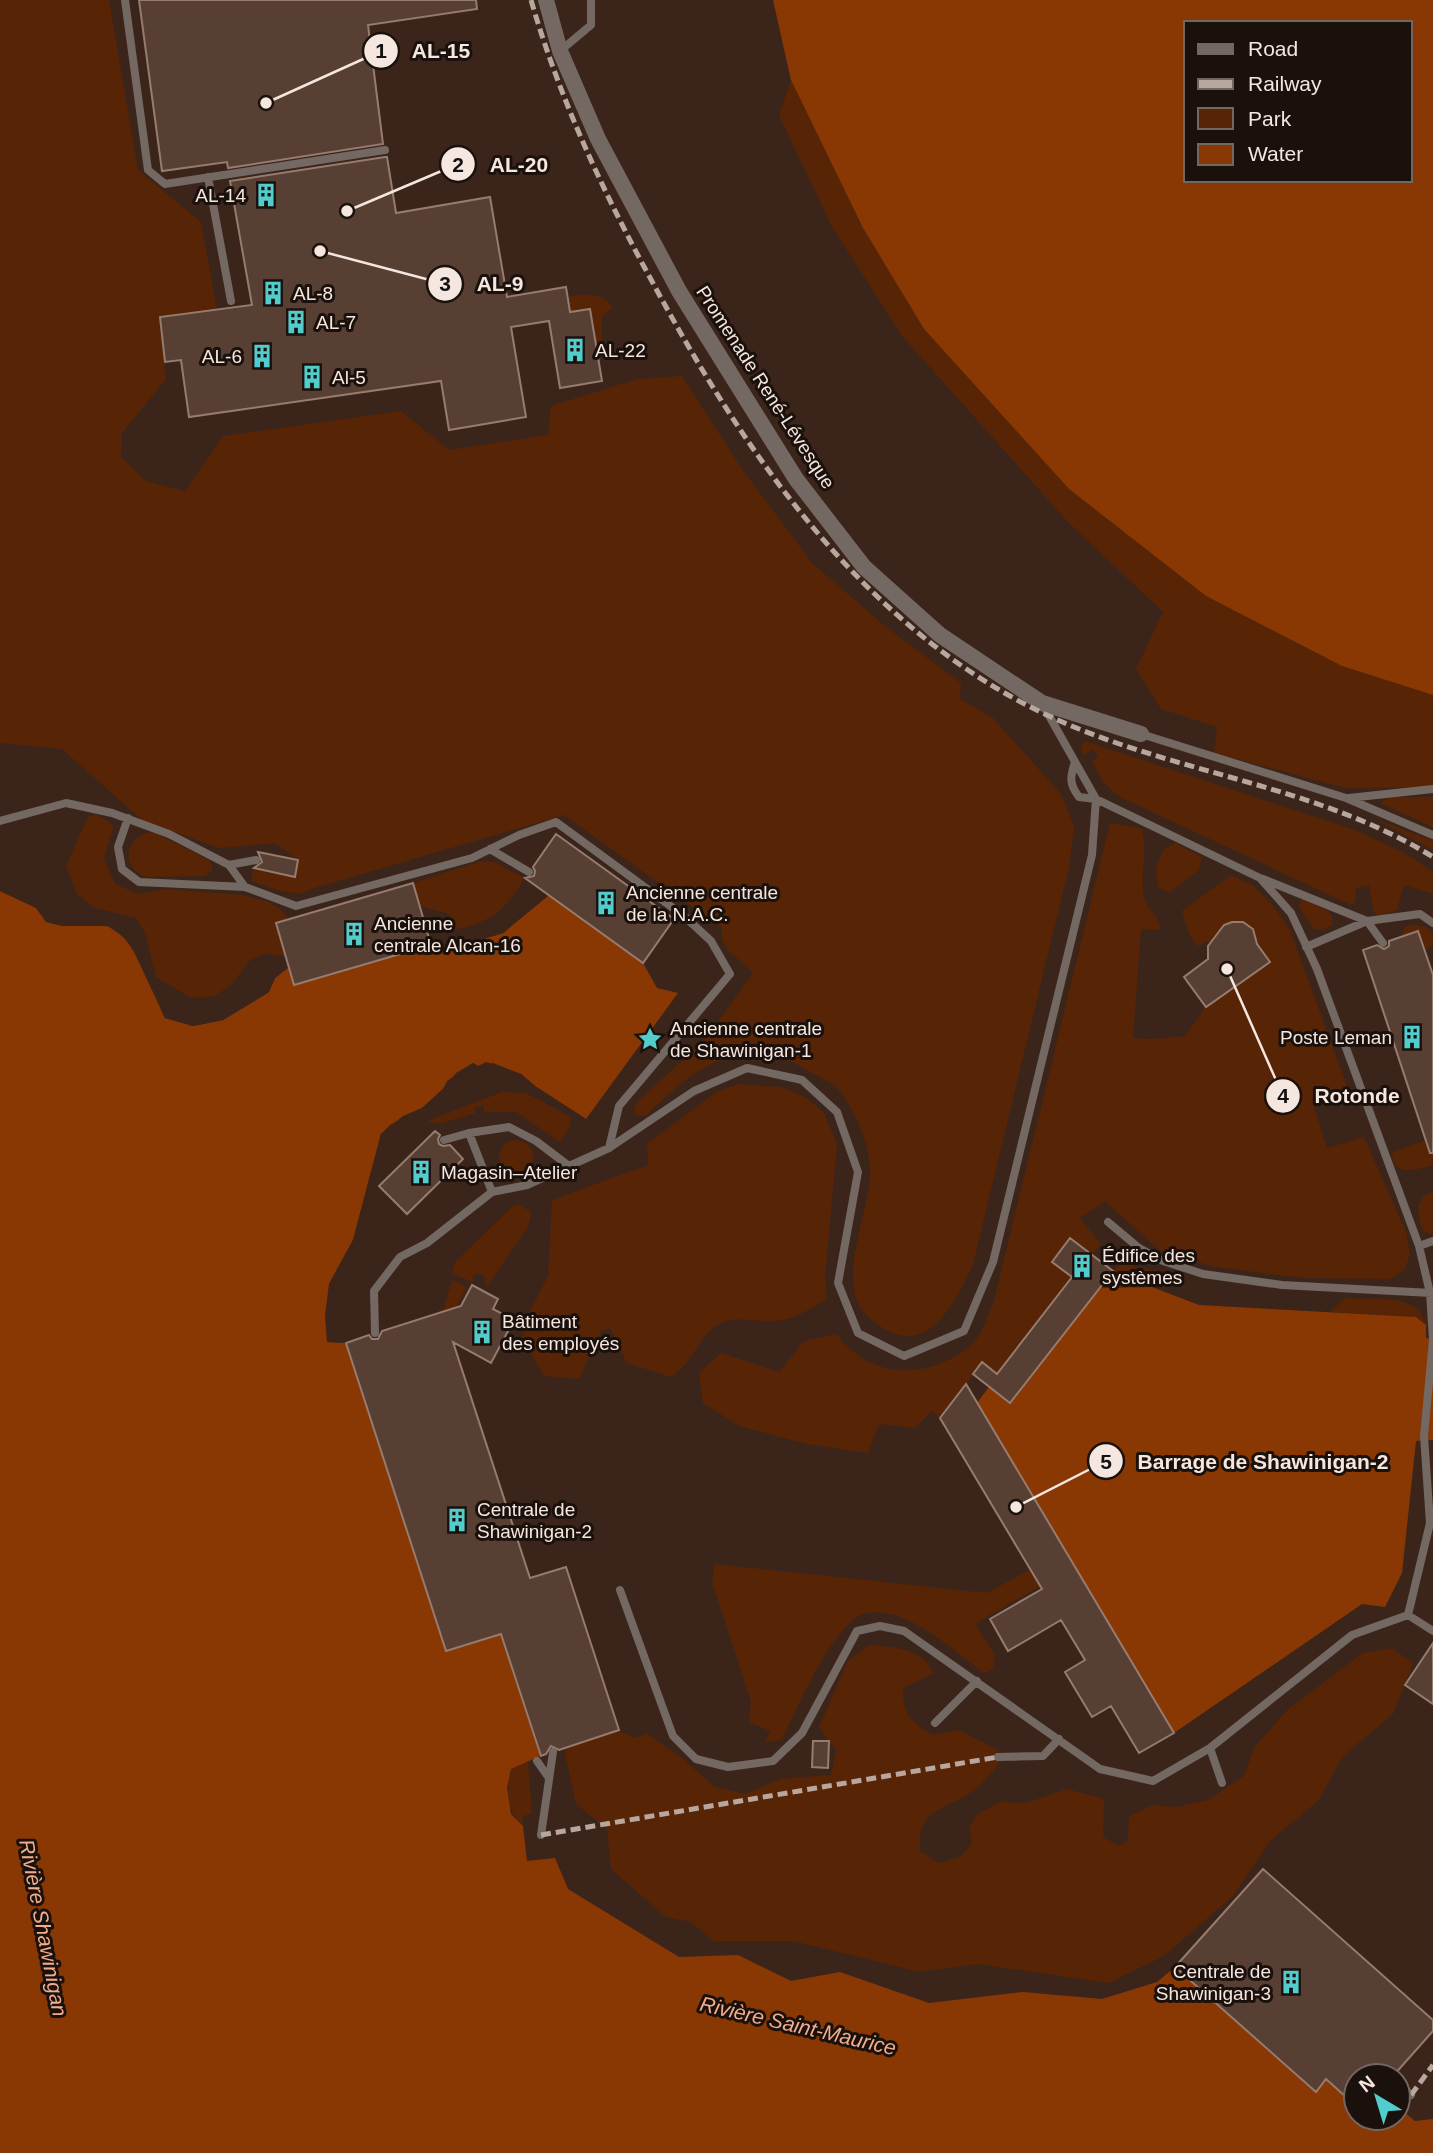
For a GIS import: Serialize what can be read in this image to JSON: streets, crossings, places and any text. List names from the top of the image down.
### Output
{
  "streets": {
    "street": ["Promenade René-Lévesque"]
  },
  "water": ["Rivière Shawinigan", "Rivière Saint-Maurice"],
  "places": {
    "other": [
      "AL-15",
      "AL-20",
      "AL-9",
      "Rotonde",
      "Barrage de Shawinigan-2"
    ],
    "building": [
      "AL-14",
      "AL-8",
      "AL-7",
      "AL-22",
      "AL-6",
      "Al-5",
      "Ancienne centrale de la N.A.C.",
      "Ancienne centrale Alcan-16",
      "Poste Leman",
      "Magasin–Atelier",
      "Édifice des systèmes",
      "Bâtiment des employés",
      "Centrale de Shawinigan-2",
      "Centrale de Shawinigan-3"
    ],
    "place": ["Ancienne centrale de Shawinigan-1"]
  },
  "legend": [
    "Road",
    "Railway",
    "Park",
    "Water"
  ],
  "north": "top left"
}
